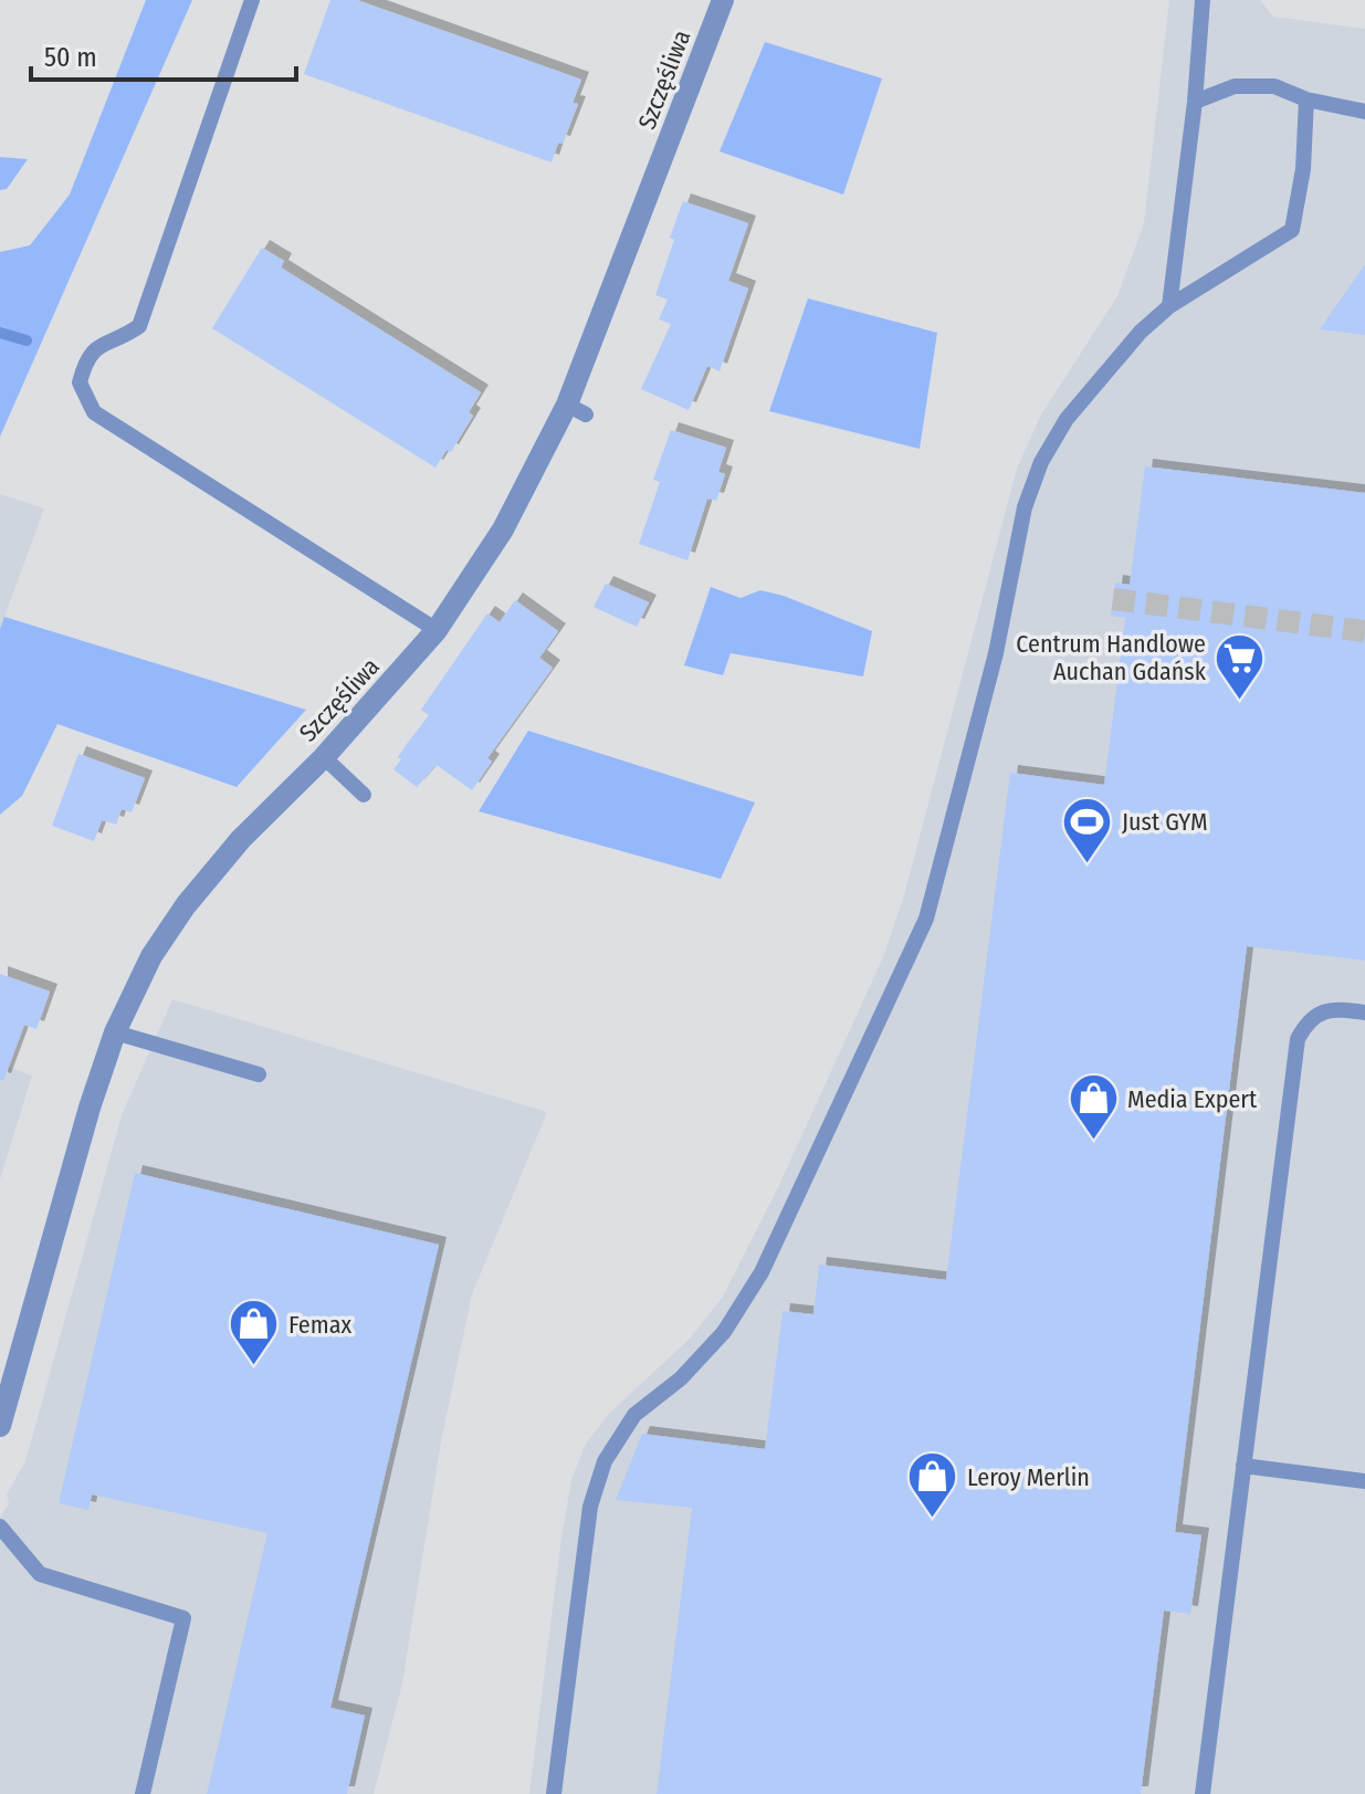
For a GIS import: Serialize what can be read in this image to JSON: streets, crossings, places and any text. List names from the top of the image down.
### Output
{
  "streets": {
    "street": ["Szczęśliwa"]
  },
  "places": {
    "supermarket": ["Centrum Handlowe Auchan Gdańsk"],
    "sports": ["Just GYM"],
    "shop": ["Media Expert", "Femax", "Leroy Merlin"]
  },
  "scale_bar": "50 m"
}
